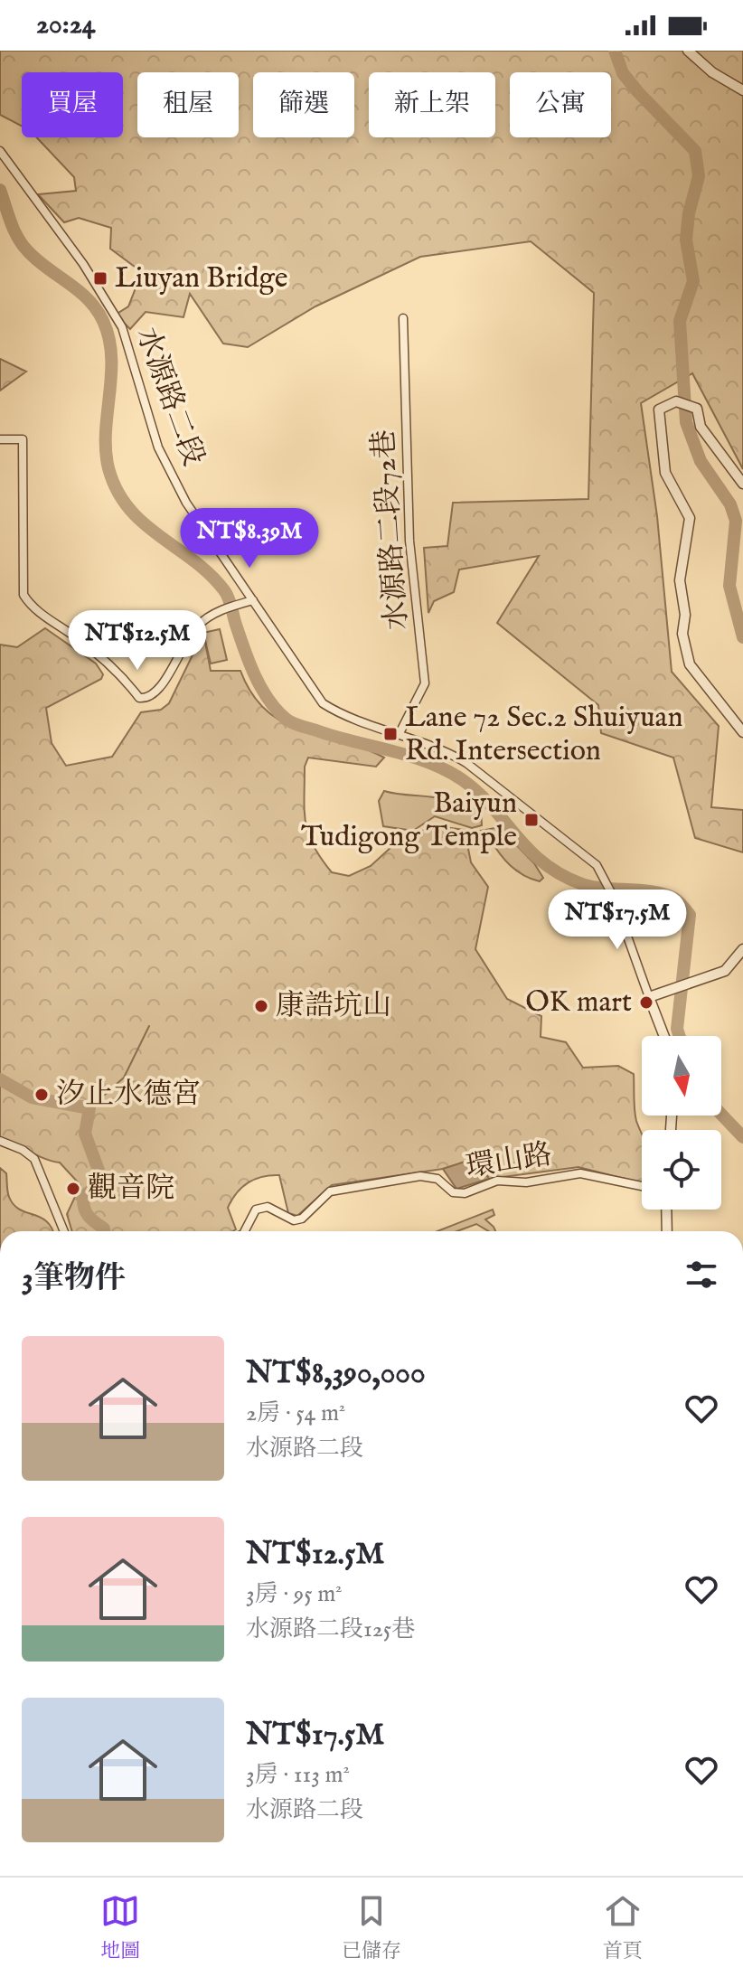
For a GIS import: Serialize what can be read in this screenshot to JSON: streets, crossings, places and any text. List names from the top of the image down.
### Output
{
  "streets": {
    "street": ["水源路二段", "水源路二段72巷", "環山路"]
  },
  "crossings": [
    ["水源路二段", "水源路二段72巷"]
  ],
  "places": {
    "transit": ["Liuyan Bridge", "Lane 72 Sec.2 Shuiyuan Rd. Intersection", "Baiyun Tudigong Temple"],
    "other": [
      "OK mart",
      "康誥坑山",
      "汐止水德宮",
      "觀音院"
    ]
  },
  "north": "bottom",
  "page": {
    "status": "20:24",
    "chip": [
      "買屋",
      "租屋",
      "篩選",
      "新上架",
      "公寓"
    ],
    "price": ["NT$8.39M", "NT$12.5M", "NT$17.5M"],
    "heading": "3筆物件",
    "list": [
      {
        "name": "NT$8,390,000",
        "note": "2房 · 54 m² · 水源路二段"
      },
      {
        "name": "NT$12.5M",
        "note": "3房 · 95 m² · 水源路二段125巷"
      },
      {
        "name": "NT$17.5M",
        "note": "3房 · 113 m² · 水源路二段"
      }
    ],
    "tabs": ["地圖", "已儲存", "首頁"]
  }
}
